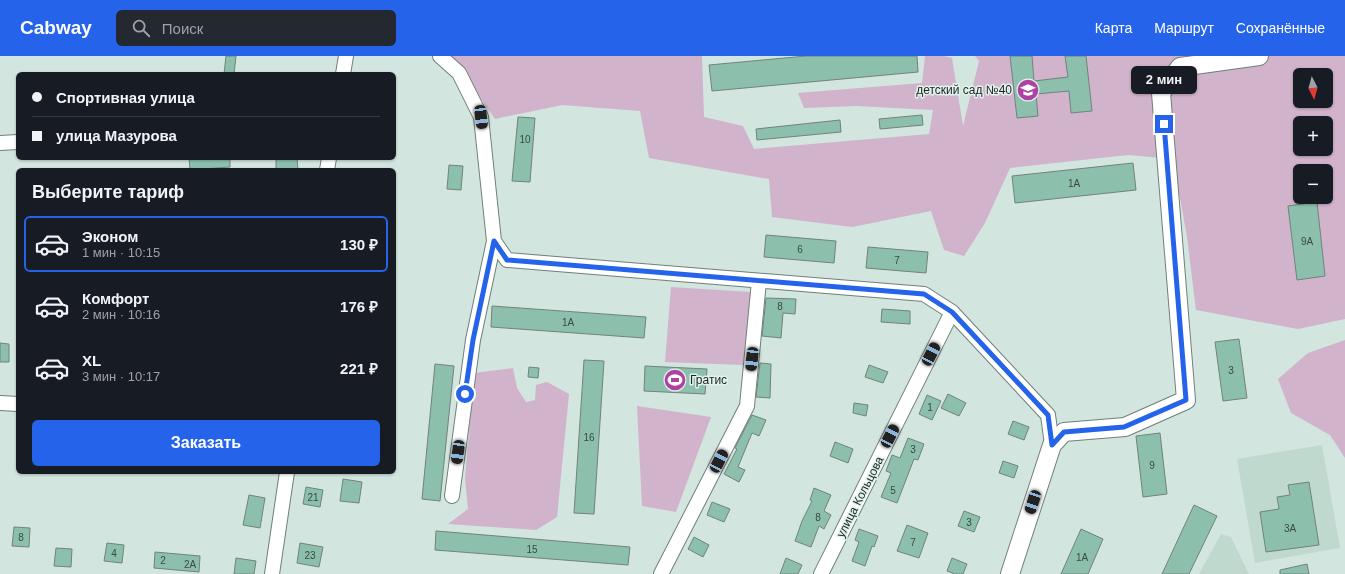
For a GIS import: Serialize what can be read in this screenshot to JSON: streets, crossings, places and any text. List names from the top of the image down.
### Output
{
  "streets": {
    "street": ["улица Кольцова"]
  },
  "places": {
    "school or university": ["детский сад №40"],
    "sports": ["Гратис"]
  },
  "house_numbers": [
    "10",
    "1А",
    "9А",
    "6",
    "7",
    "8",
    "1А",
    "3",
    "1",
    "16",
    "3",
    "9",
    "5",
    "21",
    "8",
    "3",
    "3А",
    "8",
    "7",
    "15",
    "4",
    "23",
    "1А",
    "2",
    "2А"
  ],
  "north": "bottom",
  "page": {
    "header": "Cabway",
    "search": "Поиск",
    "nav": ["Карта", "Маршрут", "Сохранённые"],
    "bubble": "2 мин",
    "map_buttons": ["+", "−"],
    "banner": ["Спортивная улица", "улица Мазурова"],
    "heading": "Выберите тариф",
    "list": [
      {
        "name": "Эконом",
        "note": "1 мин · 10:15",
        "value": "130 ₽"
      },
      {
        "name": "Комфорт",
        "note": "2 мин · 10:16",
        "value": "176 ₽"
      },
      {
        "name": "XL",
        "note": "3 мин · 10:17",
        "value": "221 ₽"
      }
    ],
    "buttons": "Заказать"
  }
}
